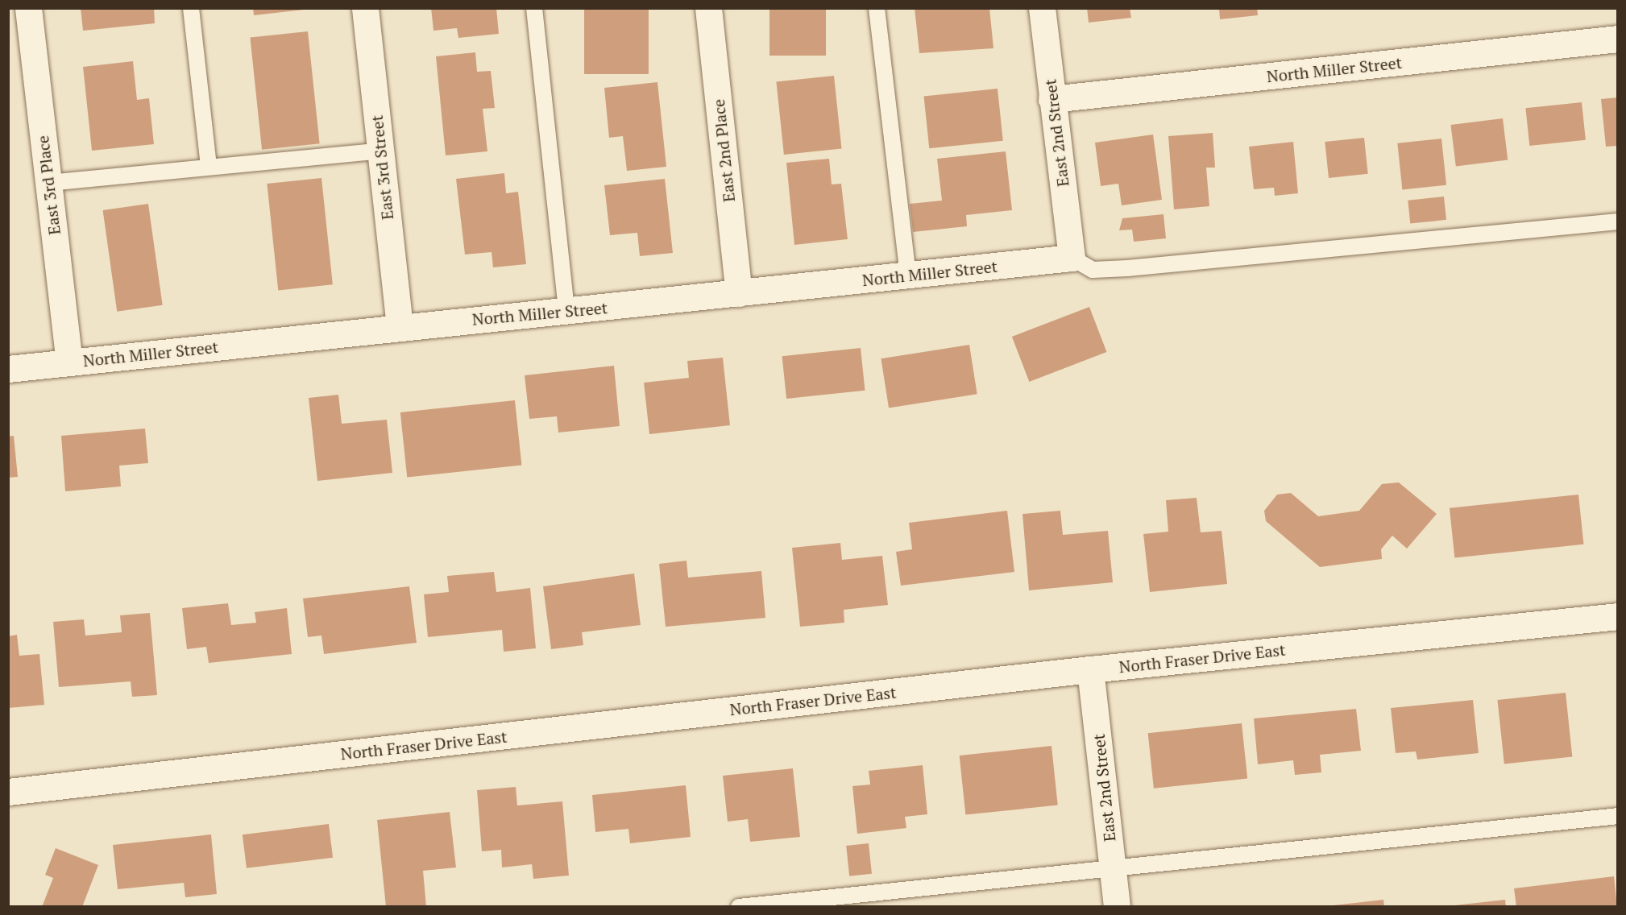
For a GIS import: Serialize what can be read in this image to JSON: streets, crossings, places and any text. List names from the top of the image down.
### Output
{
  "streets": {
    "street": [
      "North Miller Street",
      "East 2nd Street",
      "East 2nd Place",
      "East 3rd Street",
      "East 3rd Place",
      "North Fraser Drive East"
    ]
  },
  "crossings": [
    ["North Miller Street", "East 2nd Street"],
    ["North Miller Street", "East 2nd Place"],
    ["North Miller Street", "East 3rd Street"],
    ["North Miller Street", "East 3rd Place"],
    ["East 2nd Street", "North Fraser Drive East"]
  ]
}
